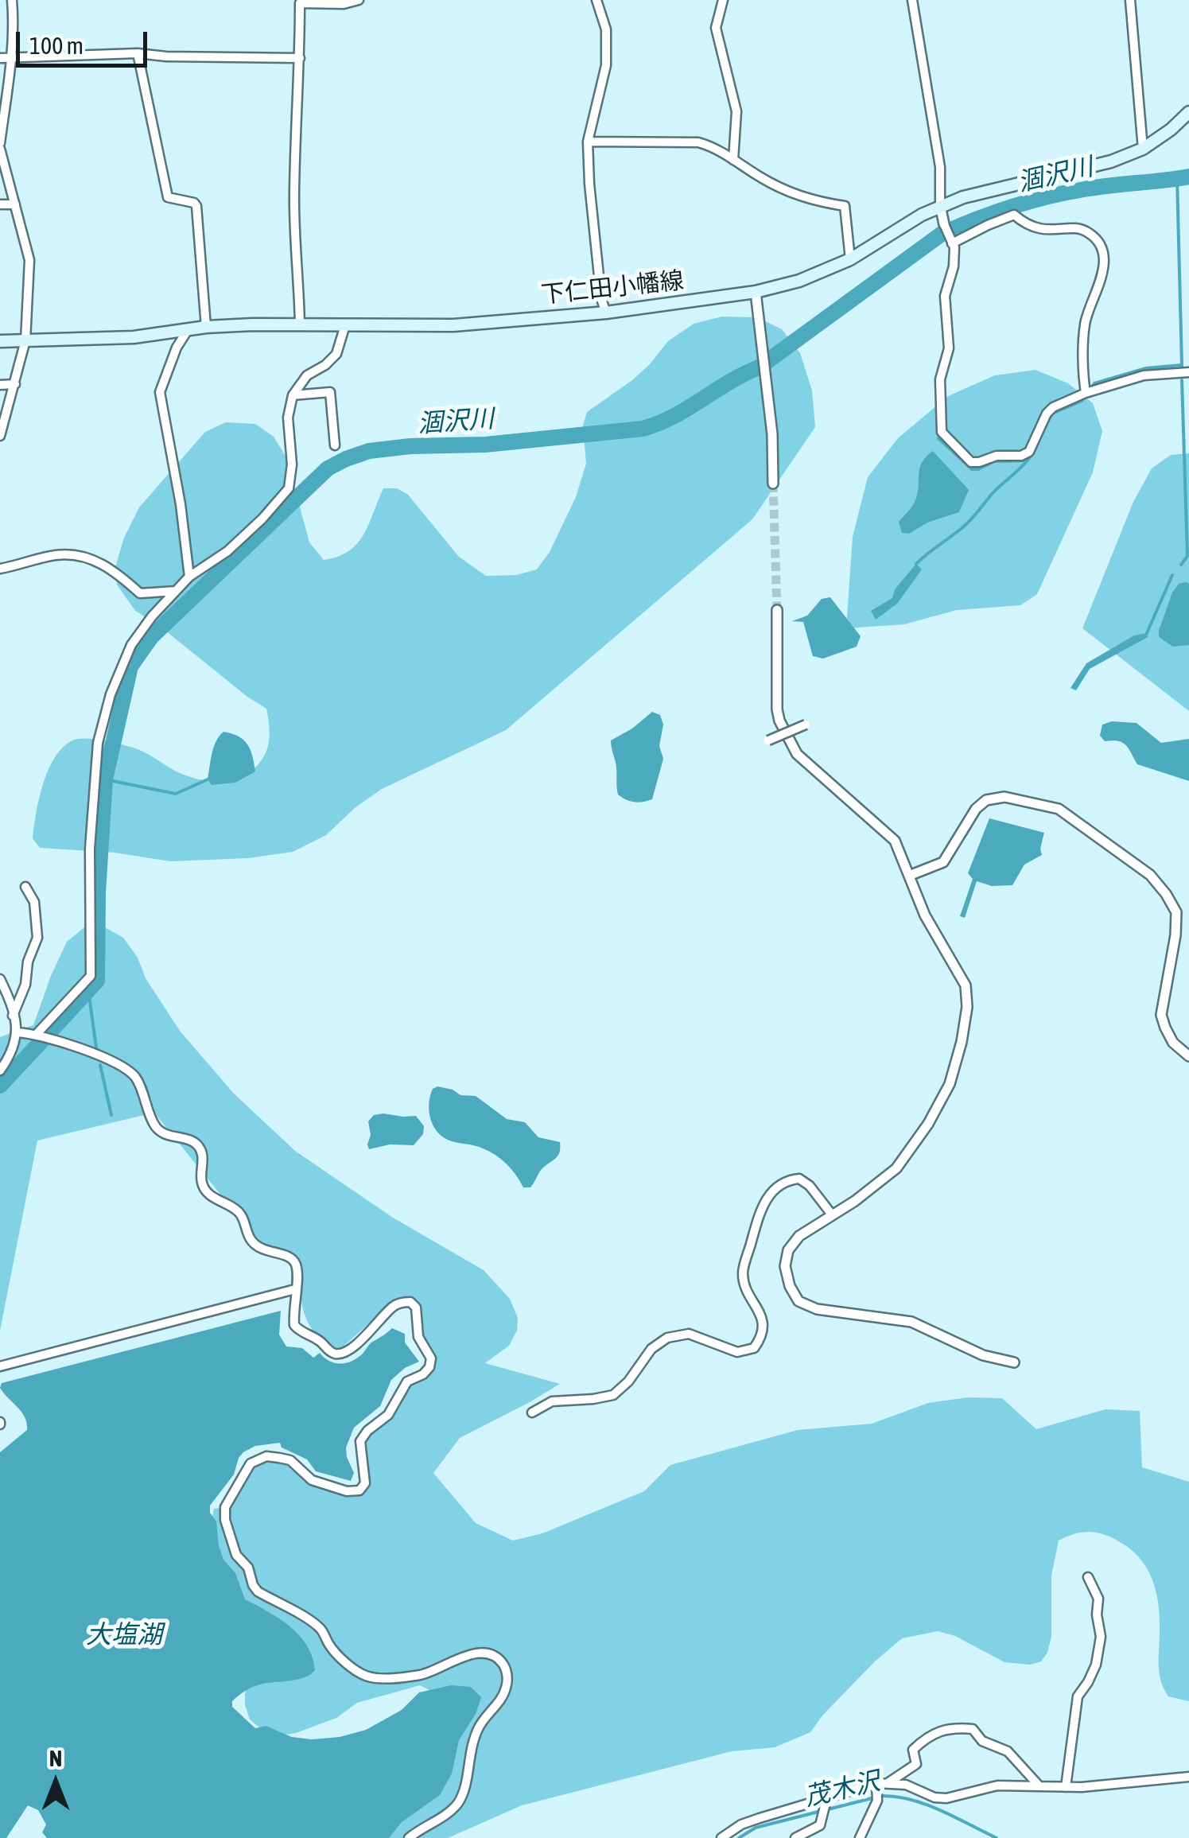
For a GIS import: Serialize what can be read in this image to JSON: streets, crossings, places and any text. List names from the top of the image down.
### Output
{
  "streets": {
    "main road": ["下仁田小幡線"]
  },
  "water": ["涸沢川", "大塩湖", "茂木沢"],
  "scale_bar": "100 m",
  "north": "top"
}
